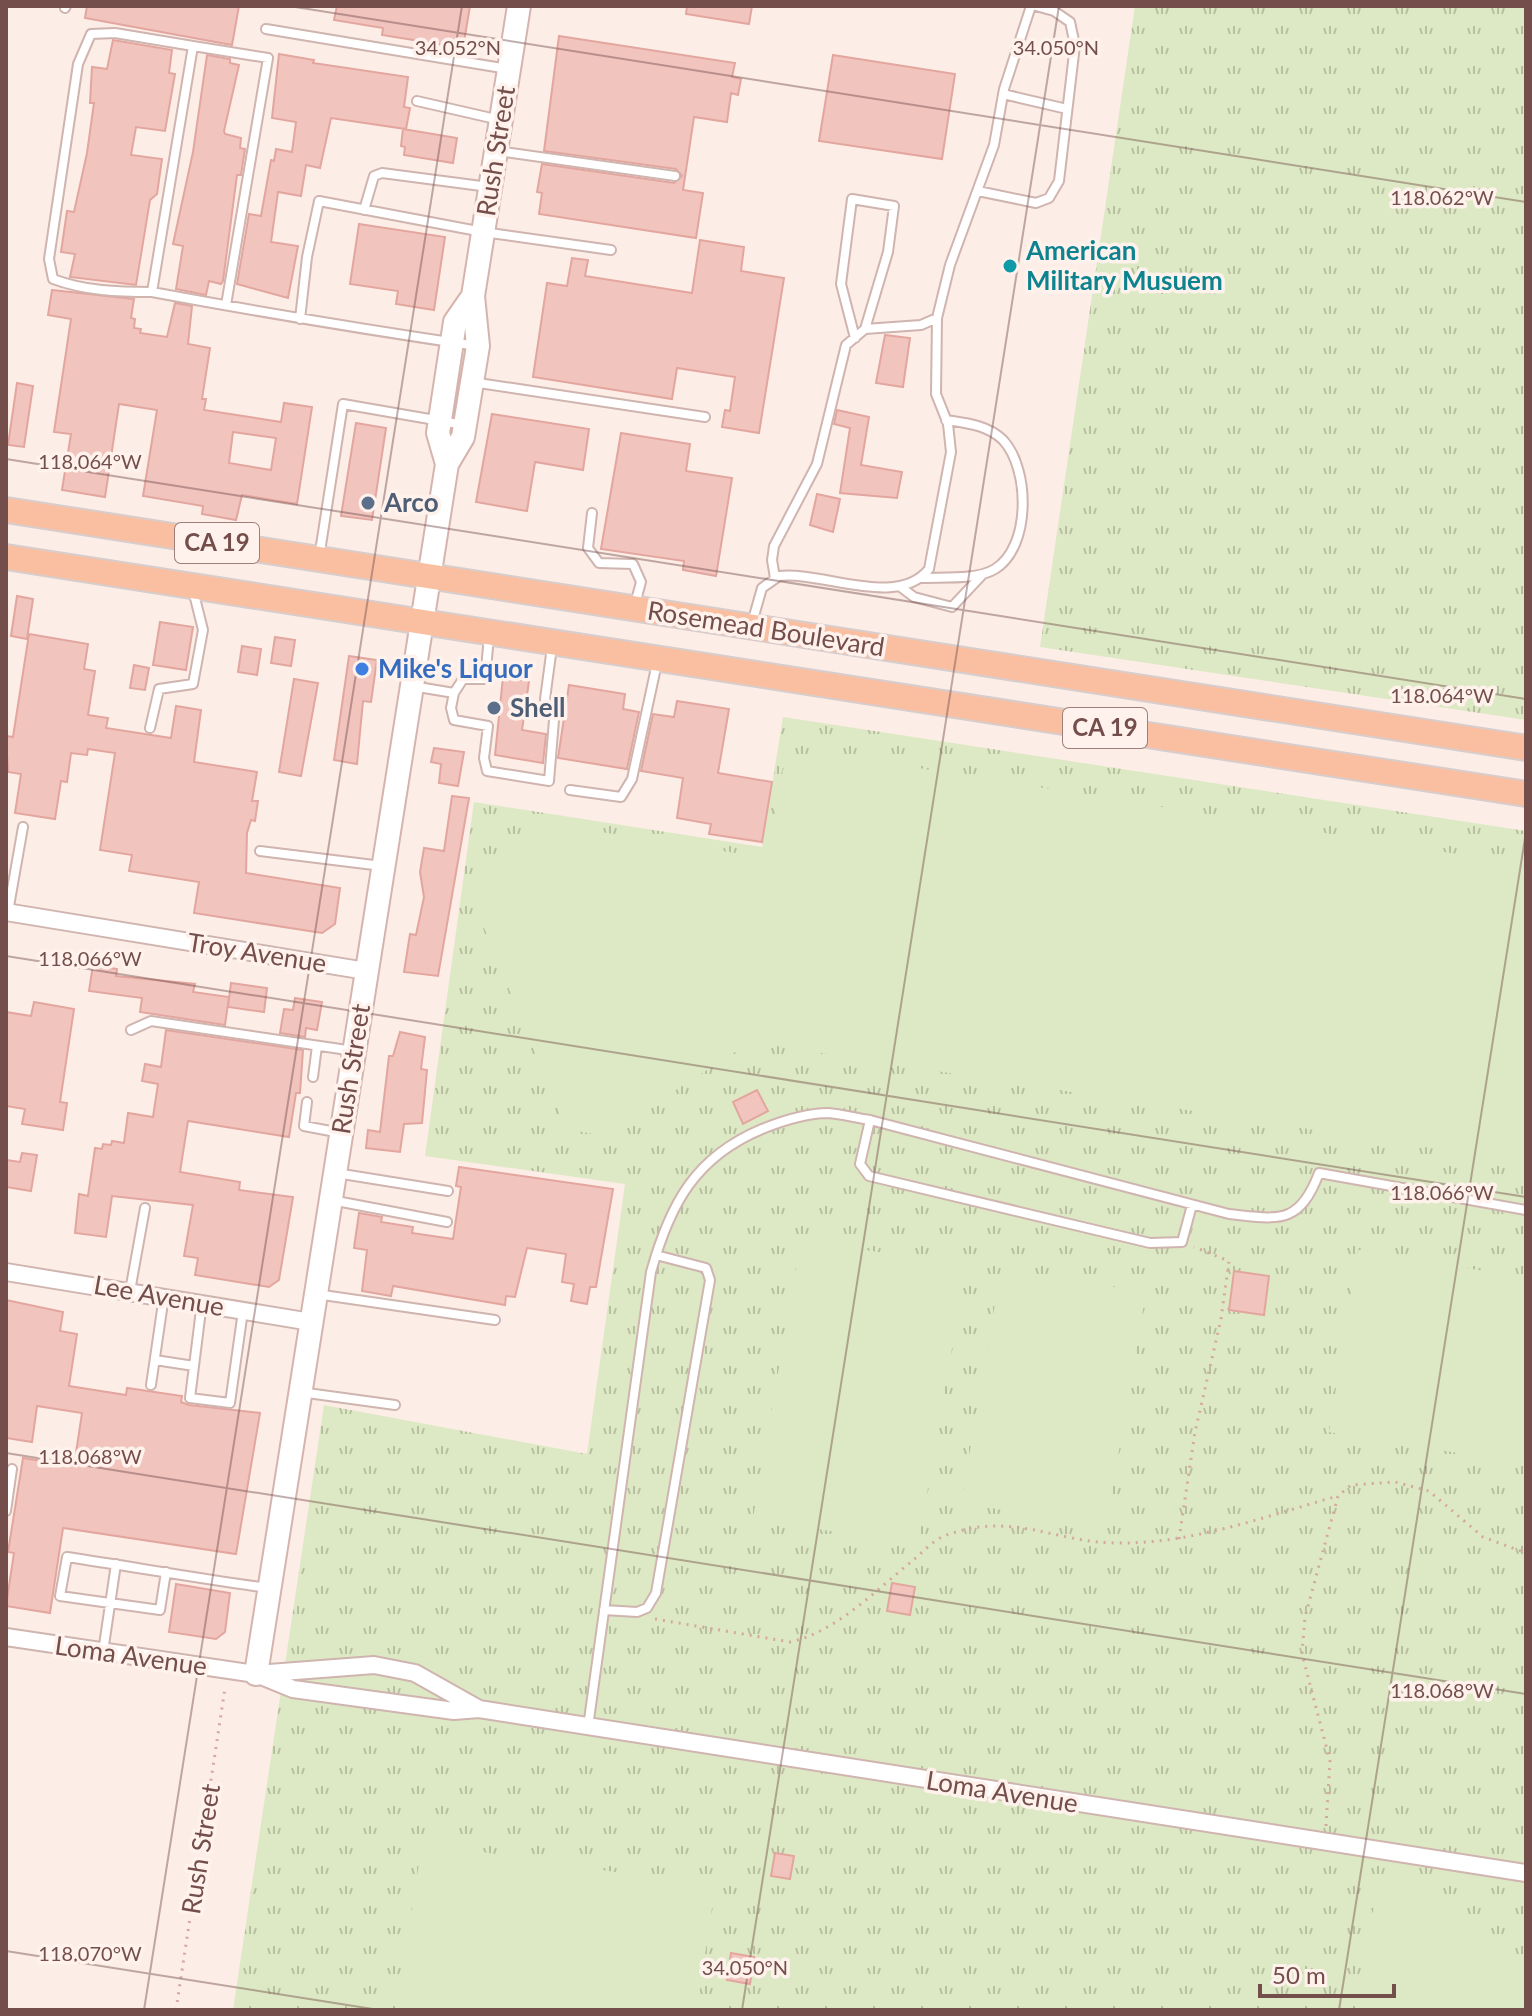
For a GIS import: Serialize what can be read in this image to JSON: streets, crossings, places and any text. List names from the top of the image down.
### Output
{
  "streets": {
    "main road": ["CA 19", "Rosemead Boulevard"],
    "street": [
      "Rush Street",
      "Troy Avenue",
      "Lee Avenue",
      "Loma Avenue"
    ]
  },
  "crossings": [
    ["Rush Street", "Rosemead Boulevard"],
    ["Rush Street", "Troy Avenue"],
    ["Rush Street", "Lee Avenue"],
    ["Rush Street", "Loma Avenue"]
  ],
  "places": [
    "American Military Musuem",
    "Arco",
    "Mike's Liquor",
    "Shell"
  ],
  "scale_bar": "50 m",
  "coordinates": [
    "34.052°N",
    "34.050°N",
    "118.062°W",
    "118.064°W",
    "118.066°W",
    "118.068°W",
    "118.070°W"
  ]
}
